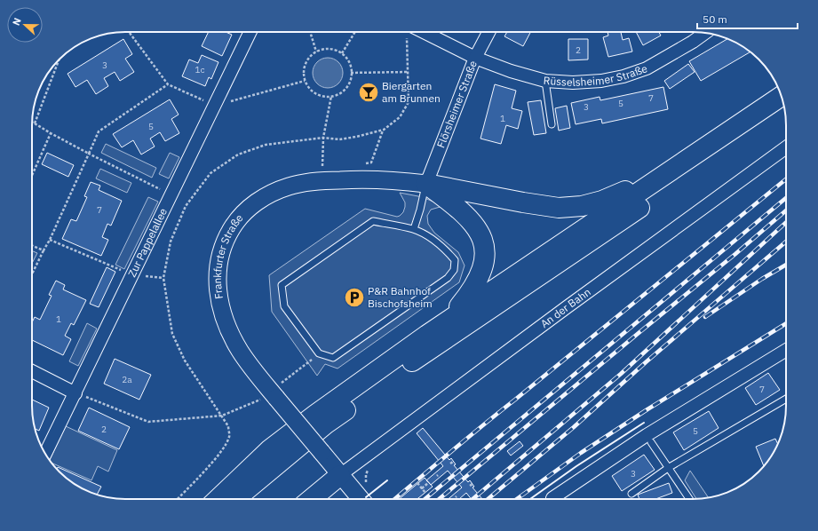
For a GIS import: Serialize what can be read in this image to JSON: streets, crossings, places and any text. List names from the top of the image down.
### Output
{
  "streets": {
    "street": [
      "Rüsselsheimer Straße",
      "Flörsheimer Straße",
      "Zur Pappelallee",
      "Frankfurter Straße",
      "An der Bahn"
    ]
  },
  "crossings": [
    ["Rüsselsheimer Straße", "Flörsheimer Straße"],
    ["Flörsheimer Straße", "Frankfurter Straße"],
    ["Frankfurter Straße", "An der Bahn"]
  ],
  "places": {
    "bar": ["Biergarten am Brunnen"],
    "parking": ["P&R Bahnhof Bischofsheim"]
  },
  "house_numbers": [
    "2",
    "3",
    "1c",
    "7",
    "5",
    "3",
    "1",
    "5",
    "7",
    "1",
    "2a",
    "7",
    "2",
    "5",
    "3"
  ],
  "scale_bar": "50 m",
  "north": "left"
}
